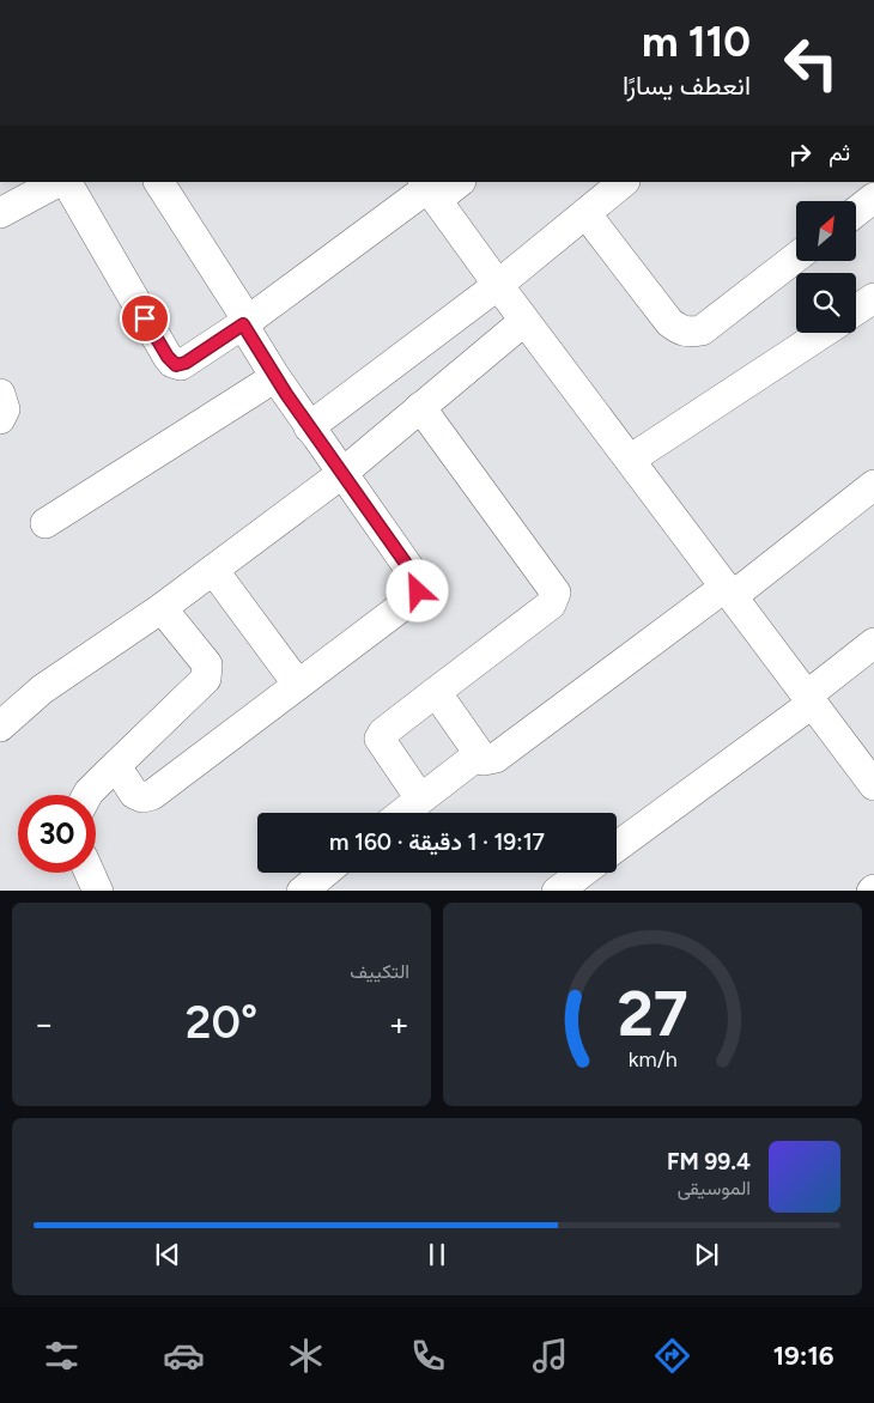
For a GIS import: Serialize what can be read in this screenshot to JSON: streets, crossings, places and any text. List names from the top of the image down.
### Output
{
  "north": "top right",
  "page": {
    "turn": ["110 m", "انعطف يسارًا"],
    "then": "ثم",
    "limit": "30",
    "trip": "19:17 · 1 دقيقة · 160 m",
    "tile": "التكييف",
    "heat": ["−", "20°", "+"],
    "song": ["99.4 FM", "الموسيقى"],
    "tabs": "19:16",
    "gauge": ["27", "km/h"]
  }
}
